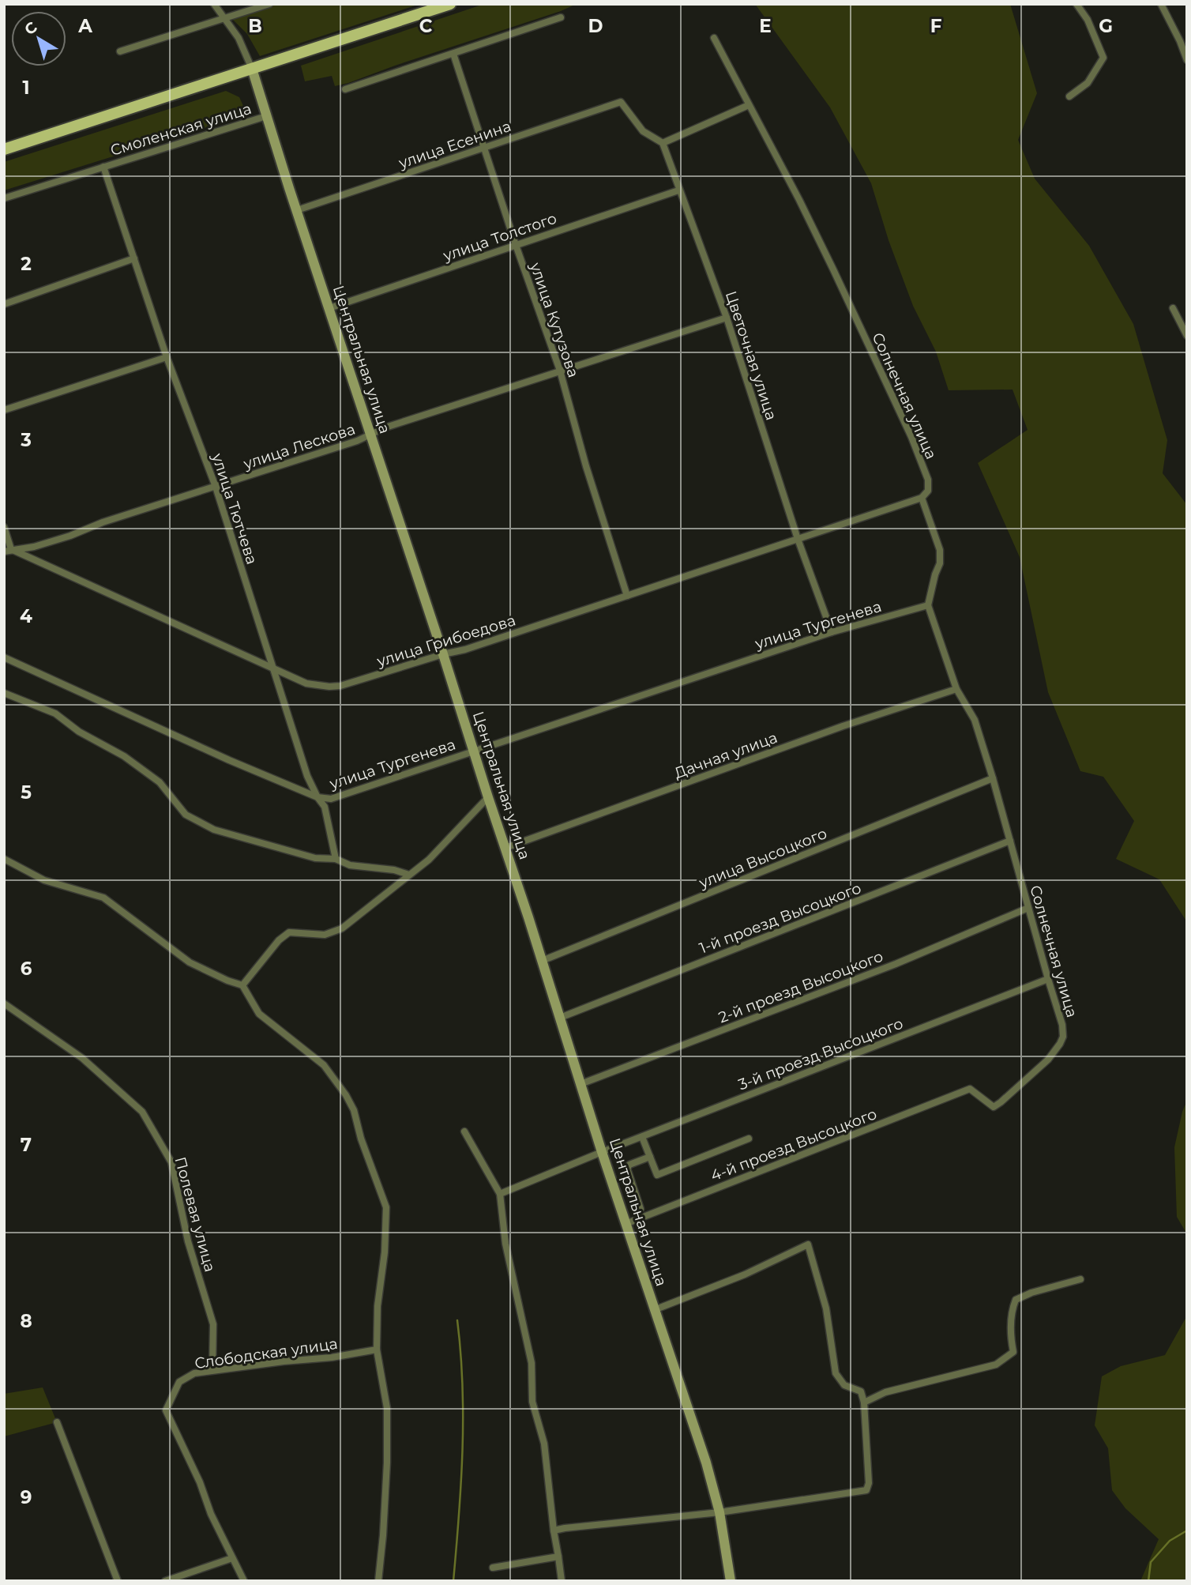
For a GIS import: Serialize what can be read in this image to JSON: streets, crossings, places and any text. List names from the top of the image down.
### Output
{
  "streets": {
    "street": [
      "Смоленская улица",
      "улица Есенина",
      "улица Толстого",
      "улица Кутузова",
      "Цветочная улица",
      "Центральная улица",
      "Солнечная улица",
      "улица Лескова",
      "улица Тютчева",
      "улица Тургенева",
      "улица Грибоедова",
      "Дачная улица",
      "улица Высоцкого",
      "1-й проезд Высоцкого",
      "2-й проезд Высоцкого",
      "3-й проезд Высоцкого",
      "4-й проезд Высоцкого",
      "Полевая улица",
      "Слободская улица"
    ]
  },
  "crossings": [
    ["Смоленская улица", "Центральная улица"],
    ["Смоленская улица", "улица Тютчева"],
    ["улица Есенина", "улица Кутузова"],
    ["улица Есенина", "Цветочная улица"],
    ["улица Есенина", "Центральная улица"],
    ["улица Толстого", "улица Кутузова"],
    ["улица Толстого", "Цветочная улица"],
    ["улица Толстого", "Центральная улица"],
    ["улица Кутузова", "улица Лескова"],
    ["улица Кутузова", "улица Грибоедова"],
    ["Цветочная улица", "улица Лескова"],
    ["Цветочная улица", "улица Тургенева"],
    ["Цветочная улица", "улица Грибоедова"],
    ["Центральная улица", "улица Лескова"],
    ["Центральная улица", "улица Тургенева"],
    ["Центральная улица", "улица Грибоедова"],
    ["Центральная улица", "Дачная улица"],
    ["Центральная улица", "улица Высоцкого"],
    ["Центральная улица", "1-й проезд Высоцкого"],
    ["Центральная улица", "2-й проезд Высоцкого"],
    ["Центральная улица", "3-й проезд Высоцкого"],
    ["Центральная улица", "4-й проезд Высоцкого"],
    ["Солнечная улица", "улица Тургенева"],
    ["Солнечная улица", "улица Грибоедова"],
    ["Солнечная улица", "улица Высоцкого"],
    ["Солнечная улица", "1-й проезд Высоцкого"],
    ["Солнечная улица", "2-й проезд Высоцкого"],
    ["Солнечная улица", "3-й проезд Высоцкого"],
    ["Солнечная улица", "4-й проезд Высоцкого"],
    ["улица Лескова", "улица Тютчева"],
    ["улица Лескова", "улица Грибоедова"],
    ["улица Тютчева", "улица Тургенева"],
    ["улица Тютчева", "улица Грибоедова"],
    ["Полевая улица", "Слободская улица"]
  ],
  "north": "top left",
  "grid": {
    "columns": [
      "A",
      "B",
      "C",
      "D",
      "E",
      "F",
      "G"
    ],
    "rows": [
      "1",
      "2",
      "3",
      "4",
      "5",
      "6",
      "7",
      "8",
      "9"
    ]
  }
}
